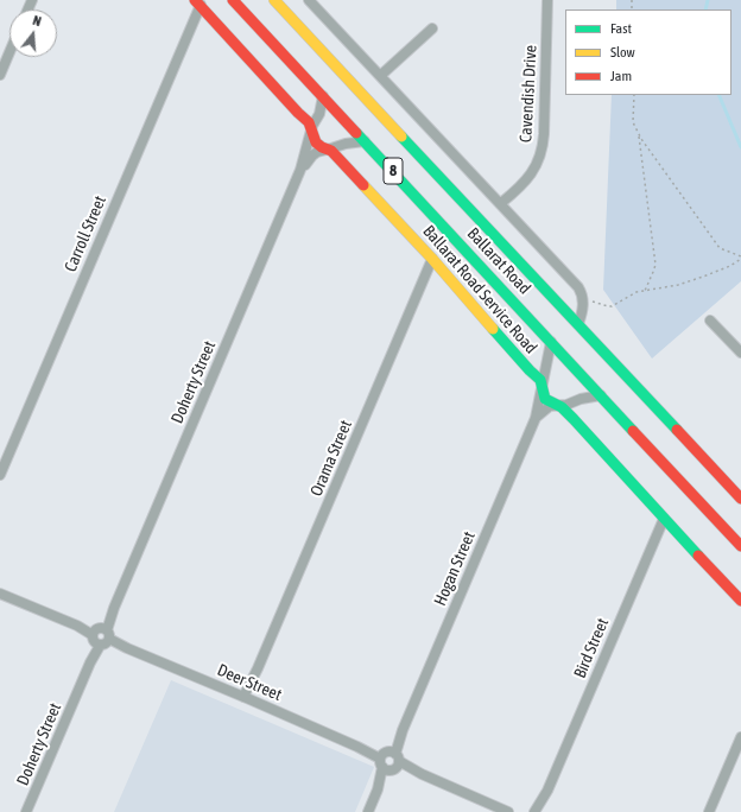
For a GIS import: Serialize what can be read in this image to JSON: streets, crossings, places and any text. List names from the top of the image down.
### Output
{
  "streets": {
    "main road": ["8", "Ballarat Road", "Ballarat Road Service Road"],
    "street": [
      "Cavendish Drive",
      "Carroll Street",
      "Doherty Street",
      "Orama Street",
      "Hogan Street",
      "Bird Street",
      "Deer Street"
    ]
  },
  "crossings": [
    ["Carroll Street", "Ballarat Road Service Road"],
    ["Ballarat Road", "Doherty Street"],
    ["Ballarat Road", "Hogan Street"],
    ["Ballarat Road Service Road", "Doherty Street"],
    ["Ballarat Road Service Road", "Orama Street"],
    ["Ballarat Road Service Road", "Hogan Street"],
    ["Ballarat Road Service Road", "Bird Street"],
    ["Doherty Street", "Deer Street"],
    ["Orama Street", "Deer Street"],
    ["Hogan Street", "Deer Street"]
  ],
  "legend": ["Fast", "Slow", "Jam"],
  "north": "top"
}
